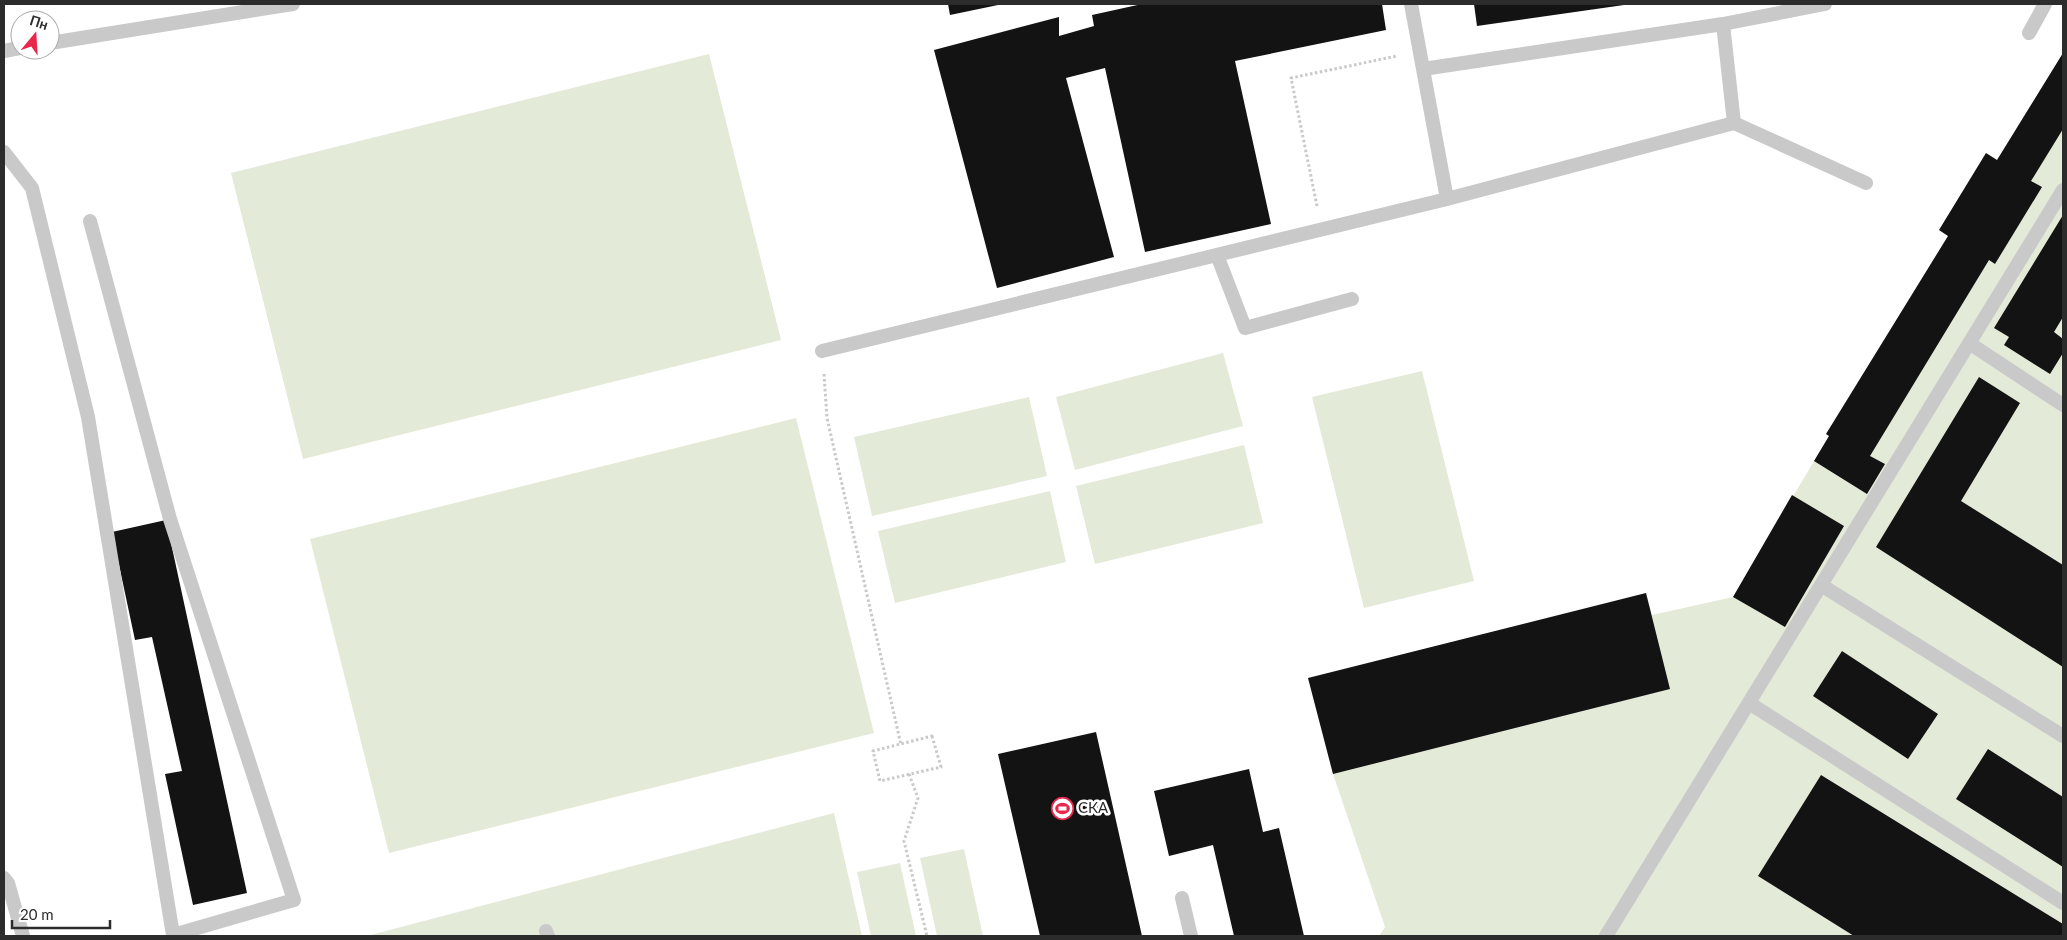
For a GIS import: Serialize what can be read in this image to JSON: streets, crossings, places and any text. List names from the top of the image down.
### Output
{
  "places": {
    "sports": ["СКА"]
  },
  "scale_bar": "20 m",
  "north": "top"
}
